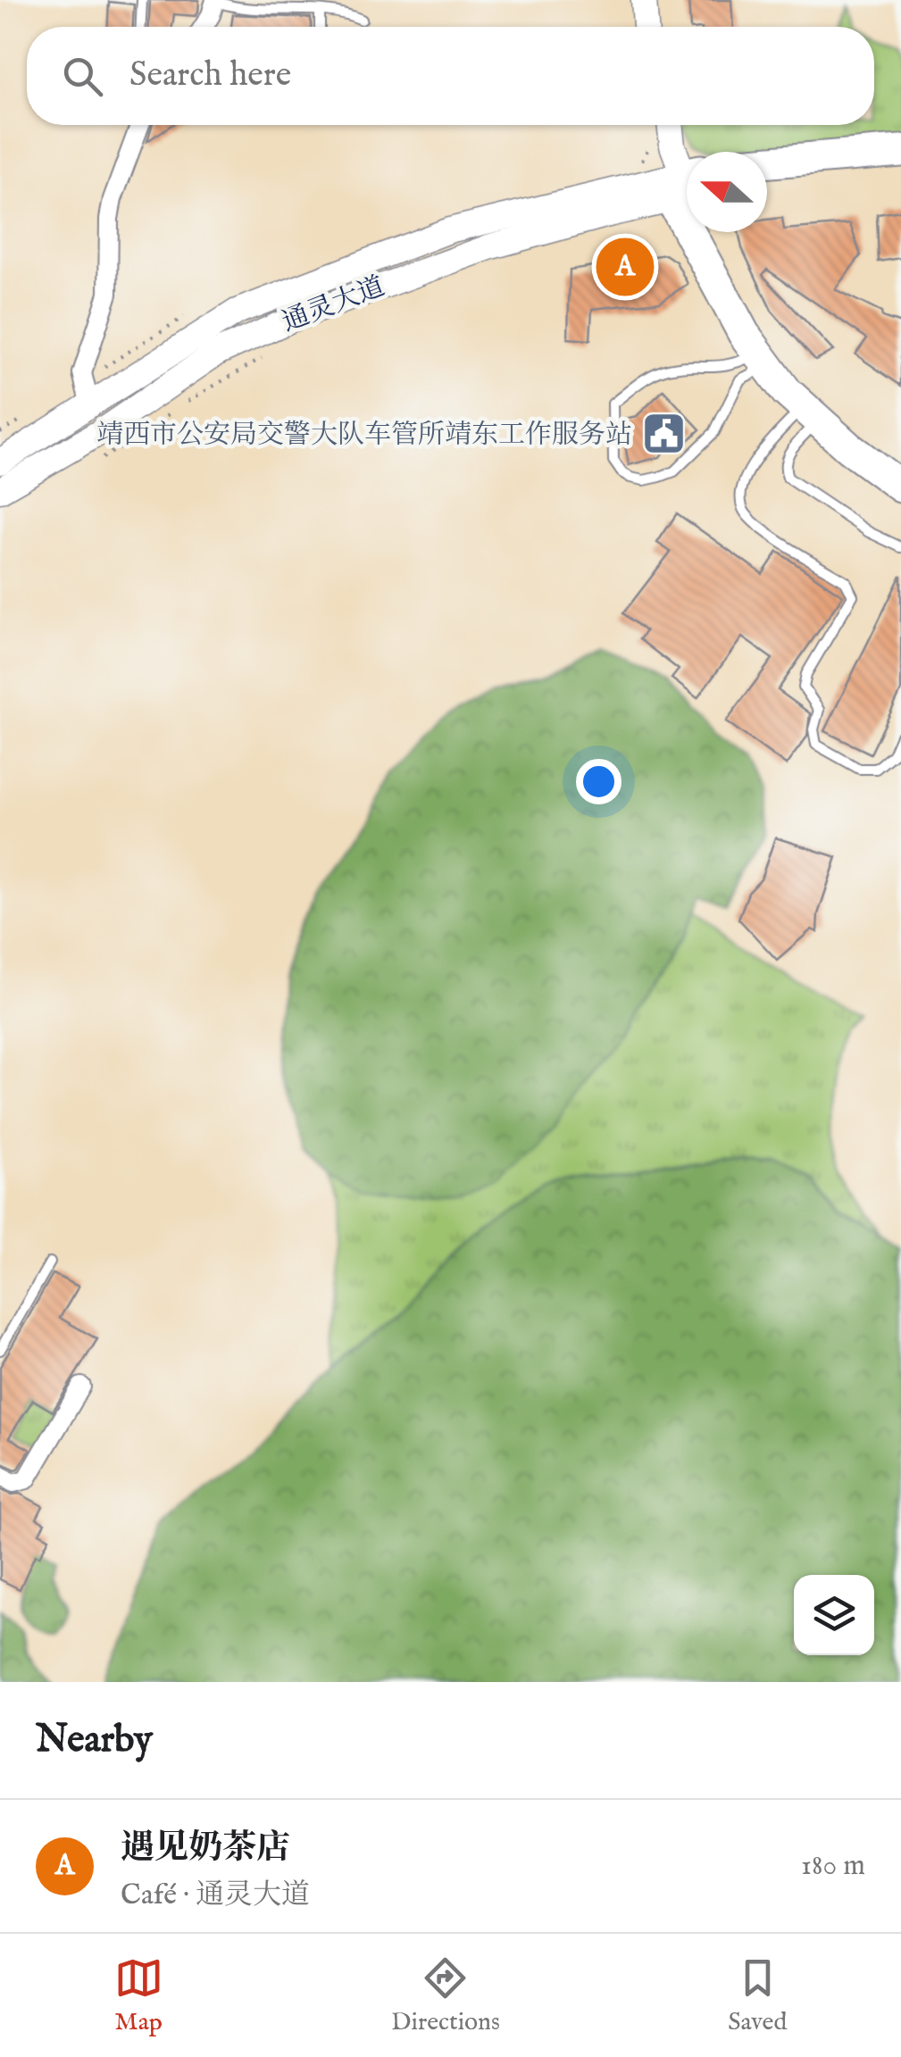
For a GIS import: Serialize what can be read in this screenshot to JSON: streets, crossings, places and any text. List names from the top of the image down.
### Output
{
  "streets": {
    "main road": ["通灵大道"]
  },
  "places": {
    "public building": ["靖西市公安局交警大队车管所靖东工作服务站"]
  },
  "north": "left",
  "page": {
    "search": "Search here",
    "pins": "A",
    "heading": "Nearby",
    "list": [
      {
        "mark": "A",
        "name": "遇见奶茶店",
        "note": "Café · 通灵大道",
        "value": "180 m"
      }
    ],
    "nav": ["Map", "Directions", "Saved"]
  }
}
